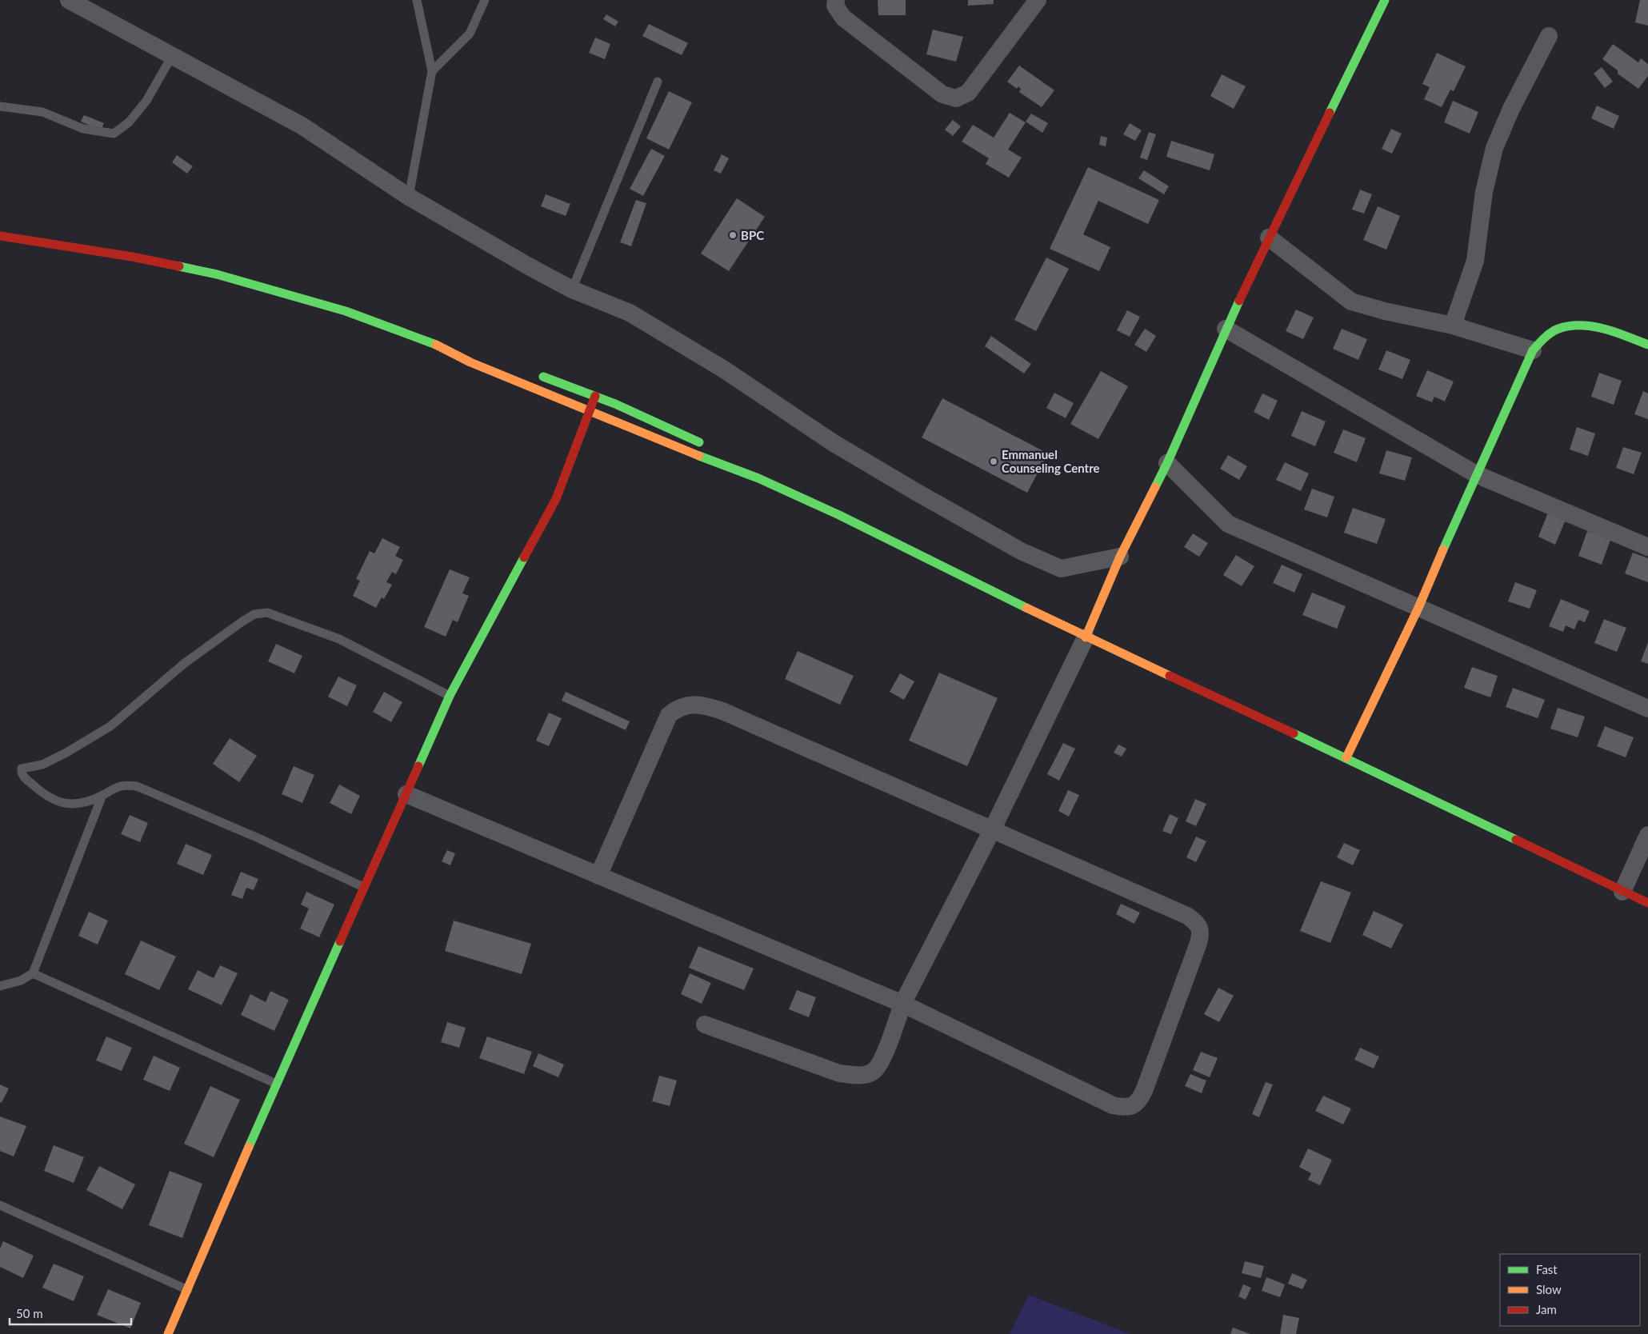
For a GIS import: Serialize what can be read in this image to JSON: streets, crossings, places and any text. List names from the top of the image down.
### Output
{
  "places": ["BPC", "Emmanuel Counseling Centre"],
  "legend": ["Fast", "Slow", "Jam"],
  "scale_bar": "50 m"
}
